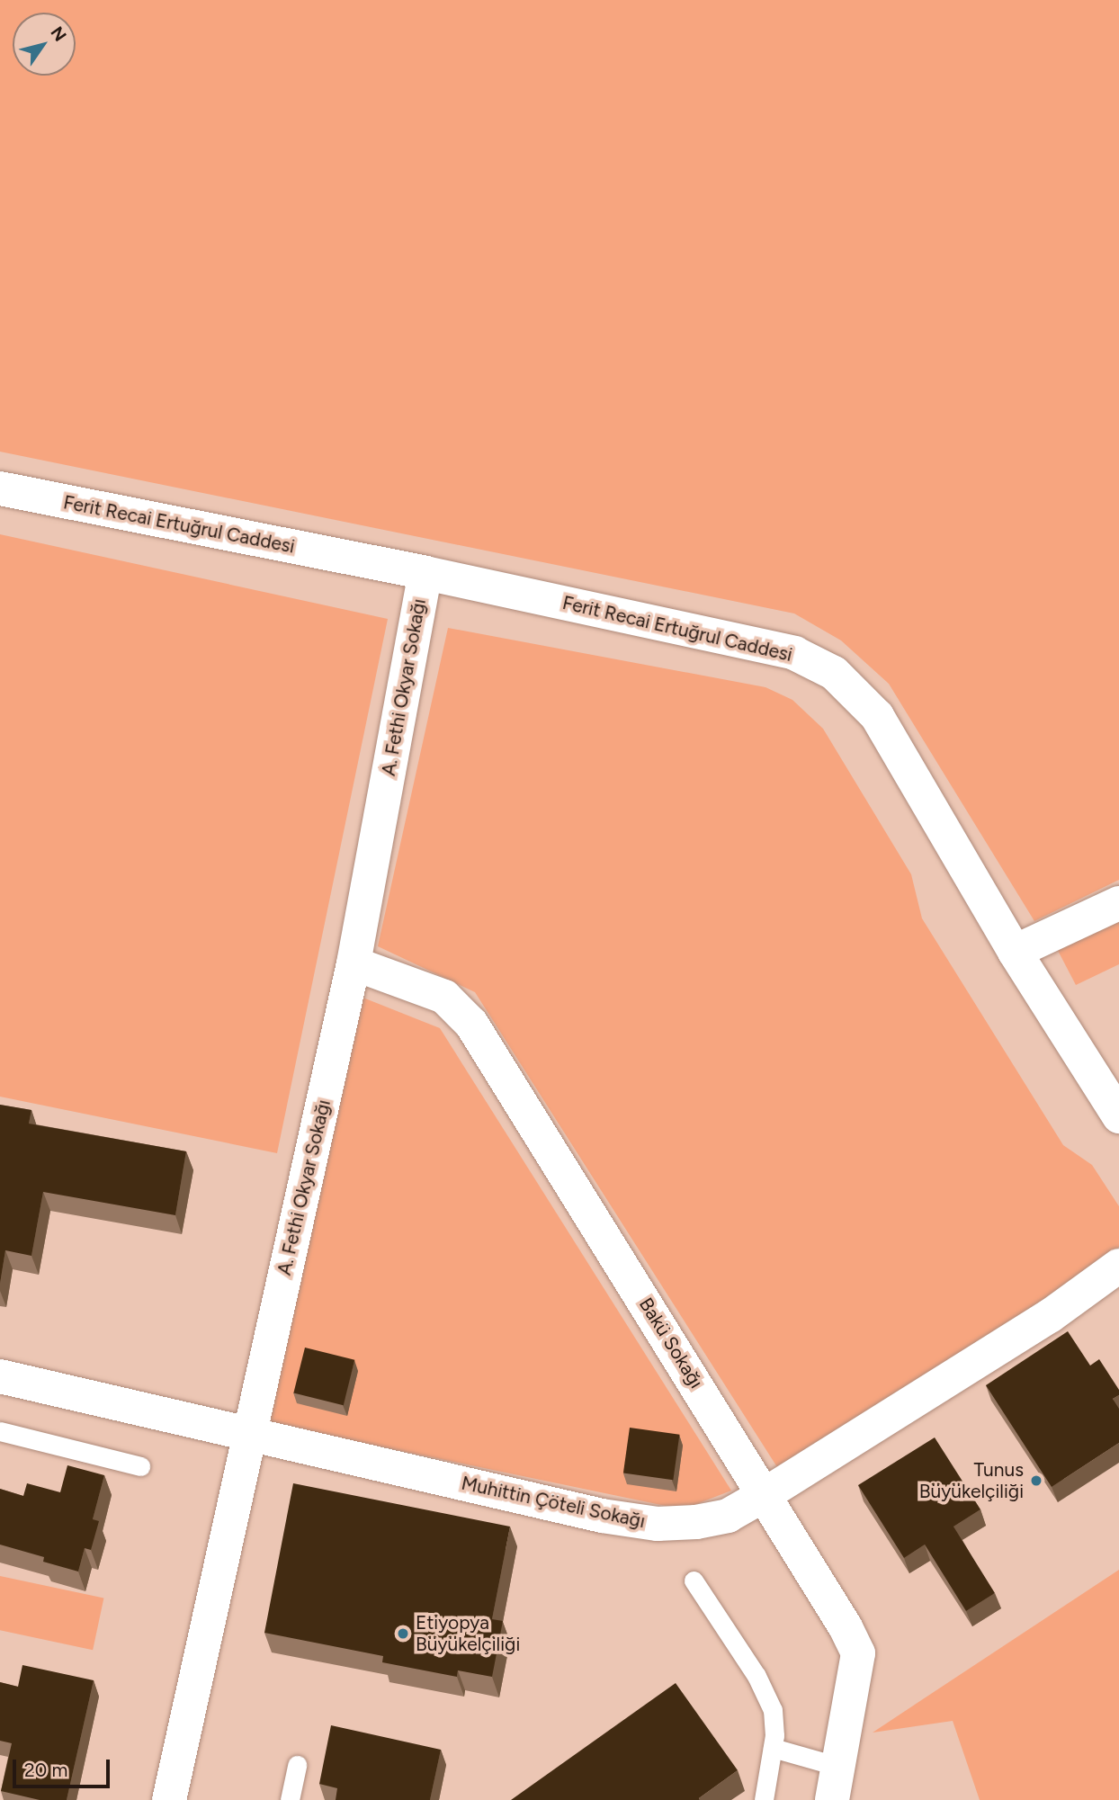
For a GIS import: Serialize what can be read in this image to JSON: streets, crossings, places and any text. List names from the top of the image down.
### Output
{
  "streets": {
    "street": [
      "Ferit Recai Ertuğrul Caddesi",
      "A. Fethi Okyar Sokağı",
      "Bakü Sokağı",
      "Muhittin Çöteli Sokağı"
    ]
  },
  "crossings": [
    ["Ferit Recai Ertuğrul Caddesi", "A. Fethi Okyar Sokağı"],
    ["A. Fethi Okyar Sokağı", "Bakü Sokağı"],
    ["A. Fethi Okyar Sokağı", "Muhittin Çöteli Sokağı"],
    ["Bakü Sokağı", "Muhittin Çöteli Sokağı"]
  ],
  "places": ["Tunus Büyükelçiliği", "Etiyopya Büyükelçiliği"],
  "scale_bar": "20 m",
  "north": "top right"
}
